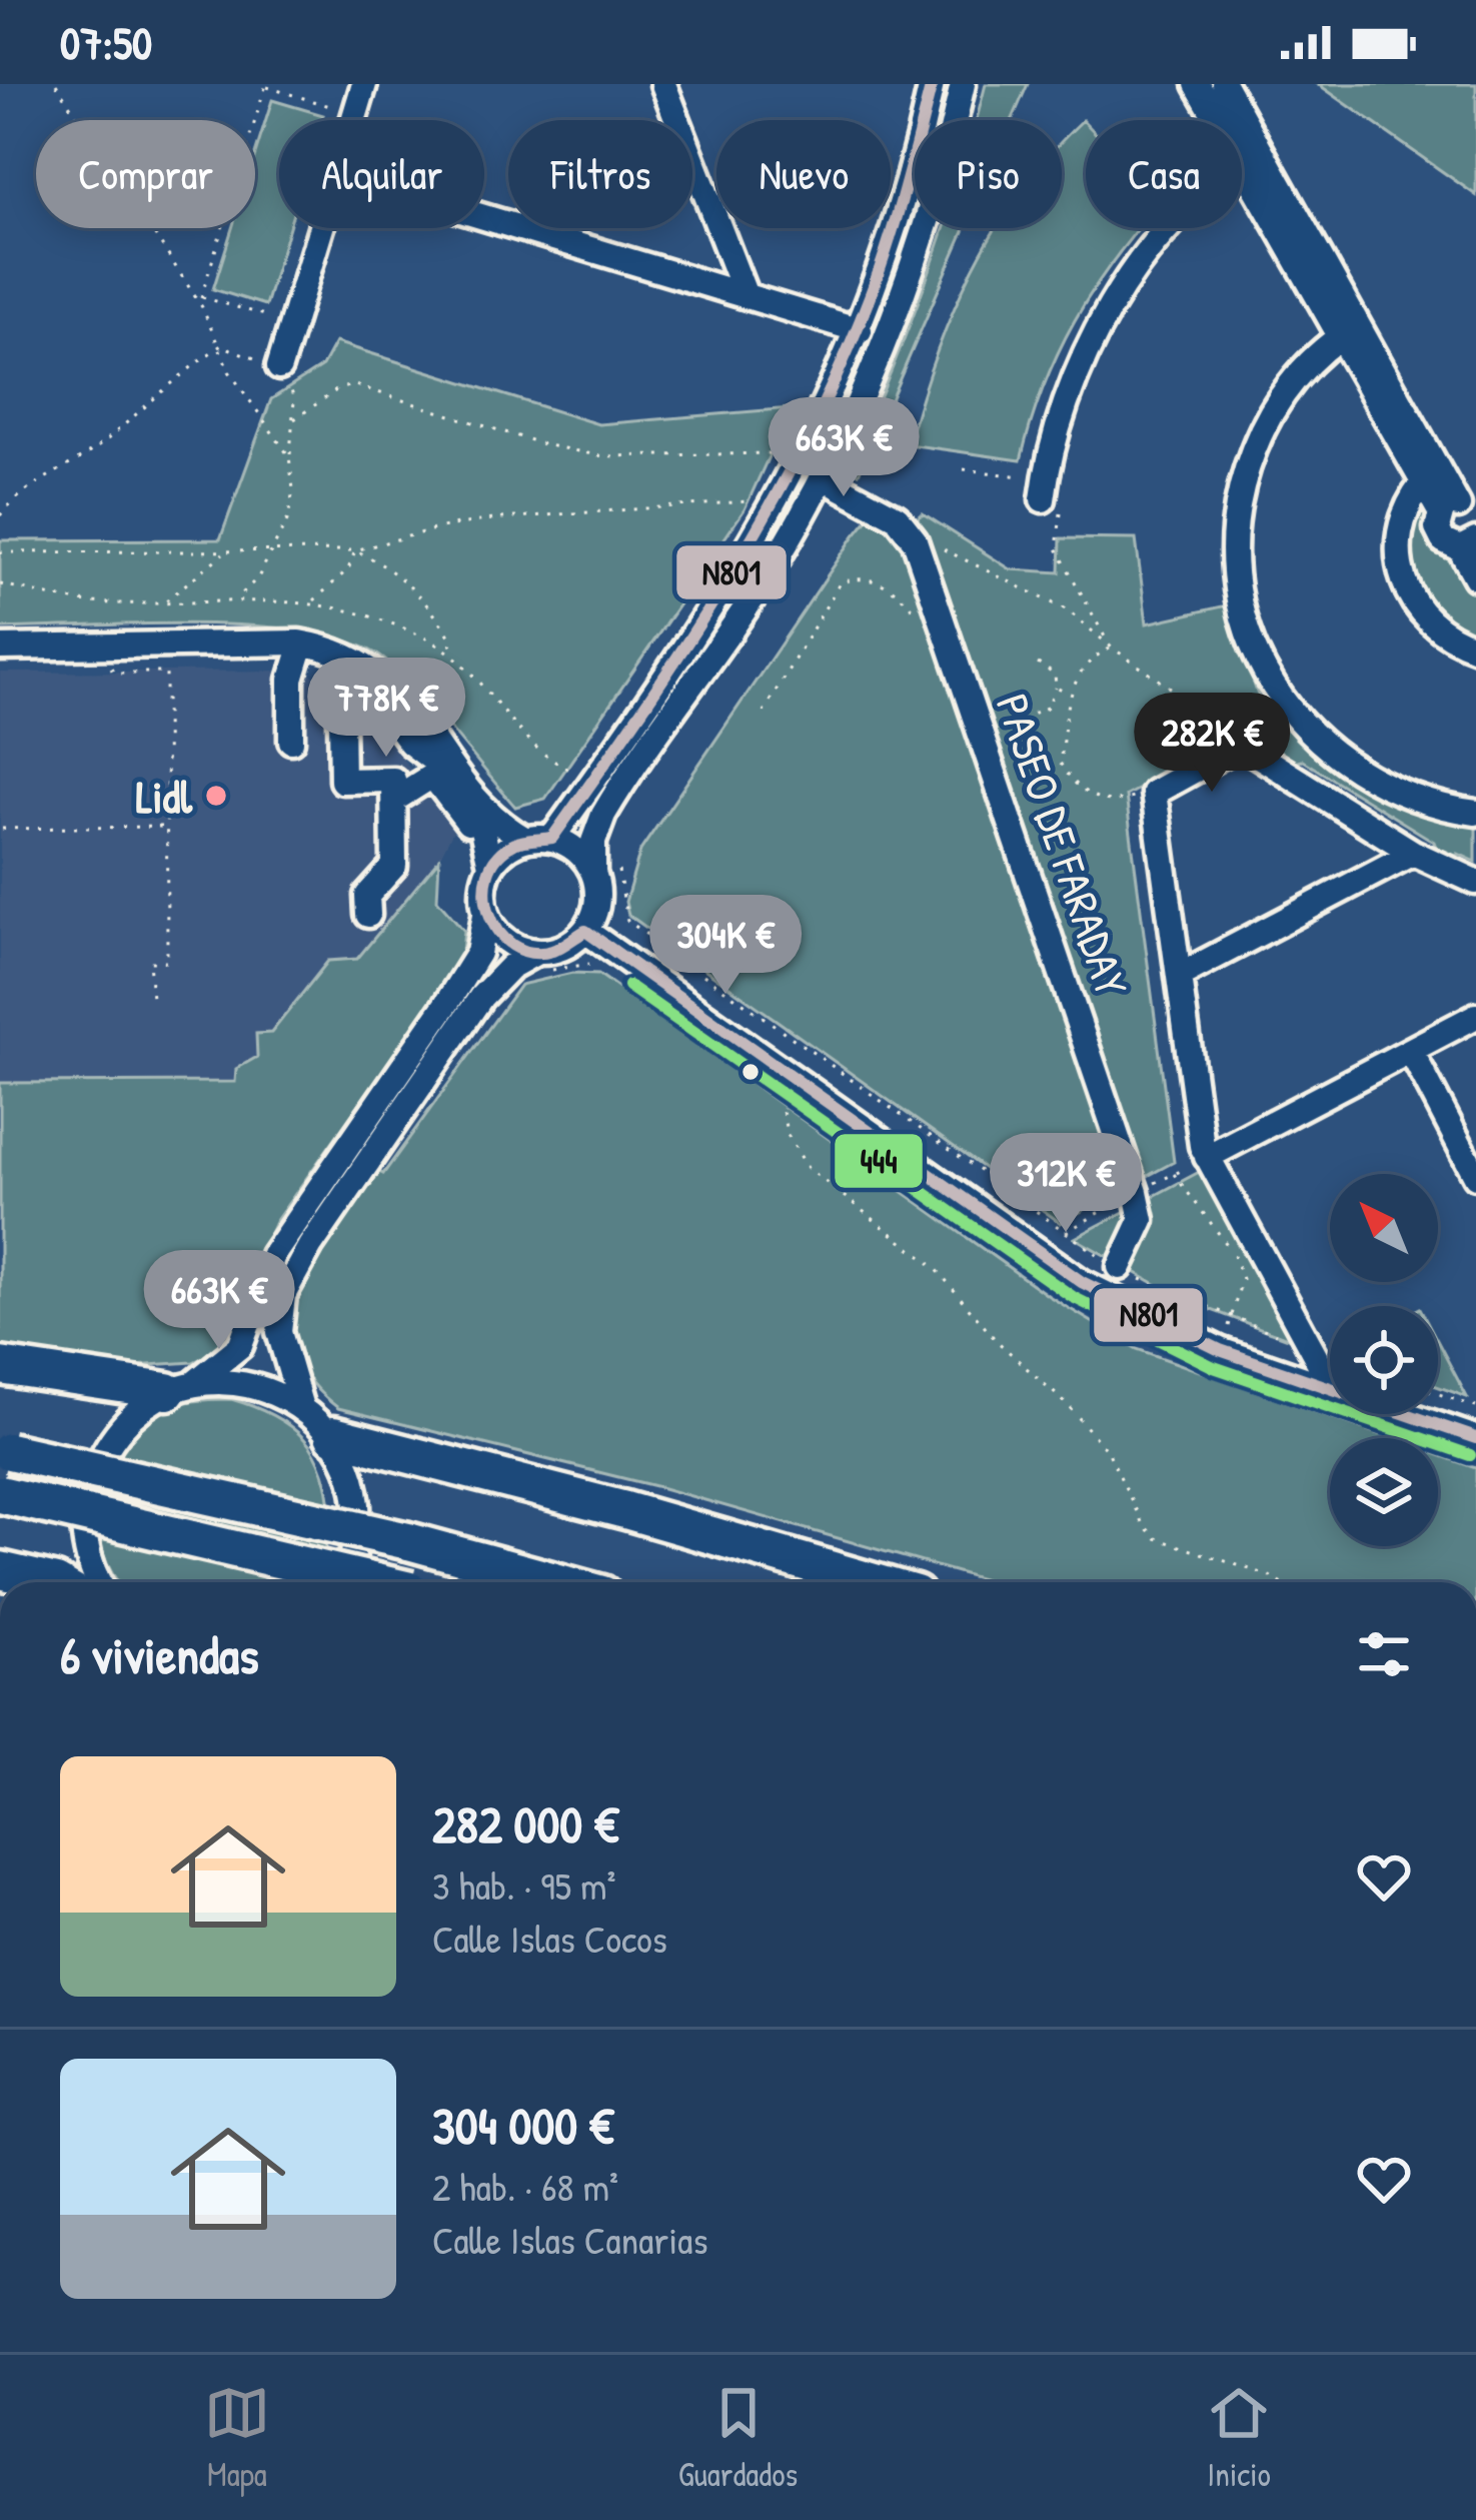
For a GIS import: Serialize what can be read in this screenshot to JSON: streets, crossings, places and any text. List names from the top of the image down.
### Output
{
  "streets": {
    "street": ["PASEO DE FARADAY"]
  },
  "places": ["Lidl"],
  "lines": ["transit line N801", "transit line 444"],
  "north": "top left",
  "page": {
    "status": "07:50",
    "chip": [
      "Comprar",
      "Alquilar",
      "Filtros",
      "Nuevo",
      "Piso",
      "Casa"
    ],
    "price": [
      "663K €",
      "778K €",
      "282K €",
      "304K €",
      "312K €",
      "663K €"
    ],
    "heading": "6 viviendas",
    "list": [
      {
        "name": "282 000 €",
        "note": "3 hab. · 95 m² · Calle Islas Cocos"
      },
      {
        "name": "304 000 €",
        "note": "2 hab. · 68 m² · Calle Islas Canarias"
      }
    ],
    "tabs": ["Mapa", "Guardados", "Inicio"]
  }
}
